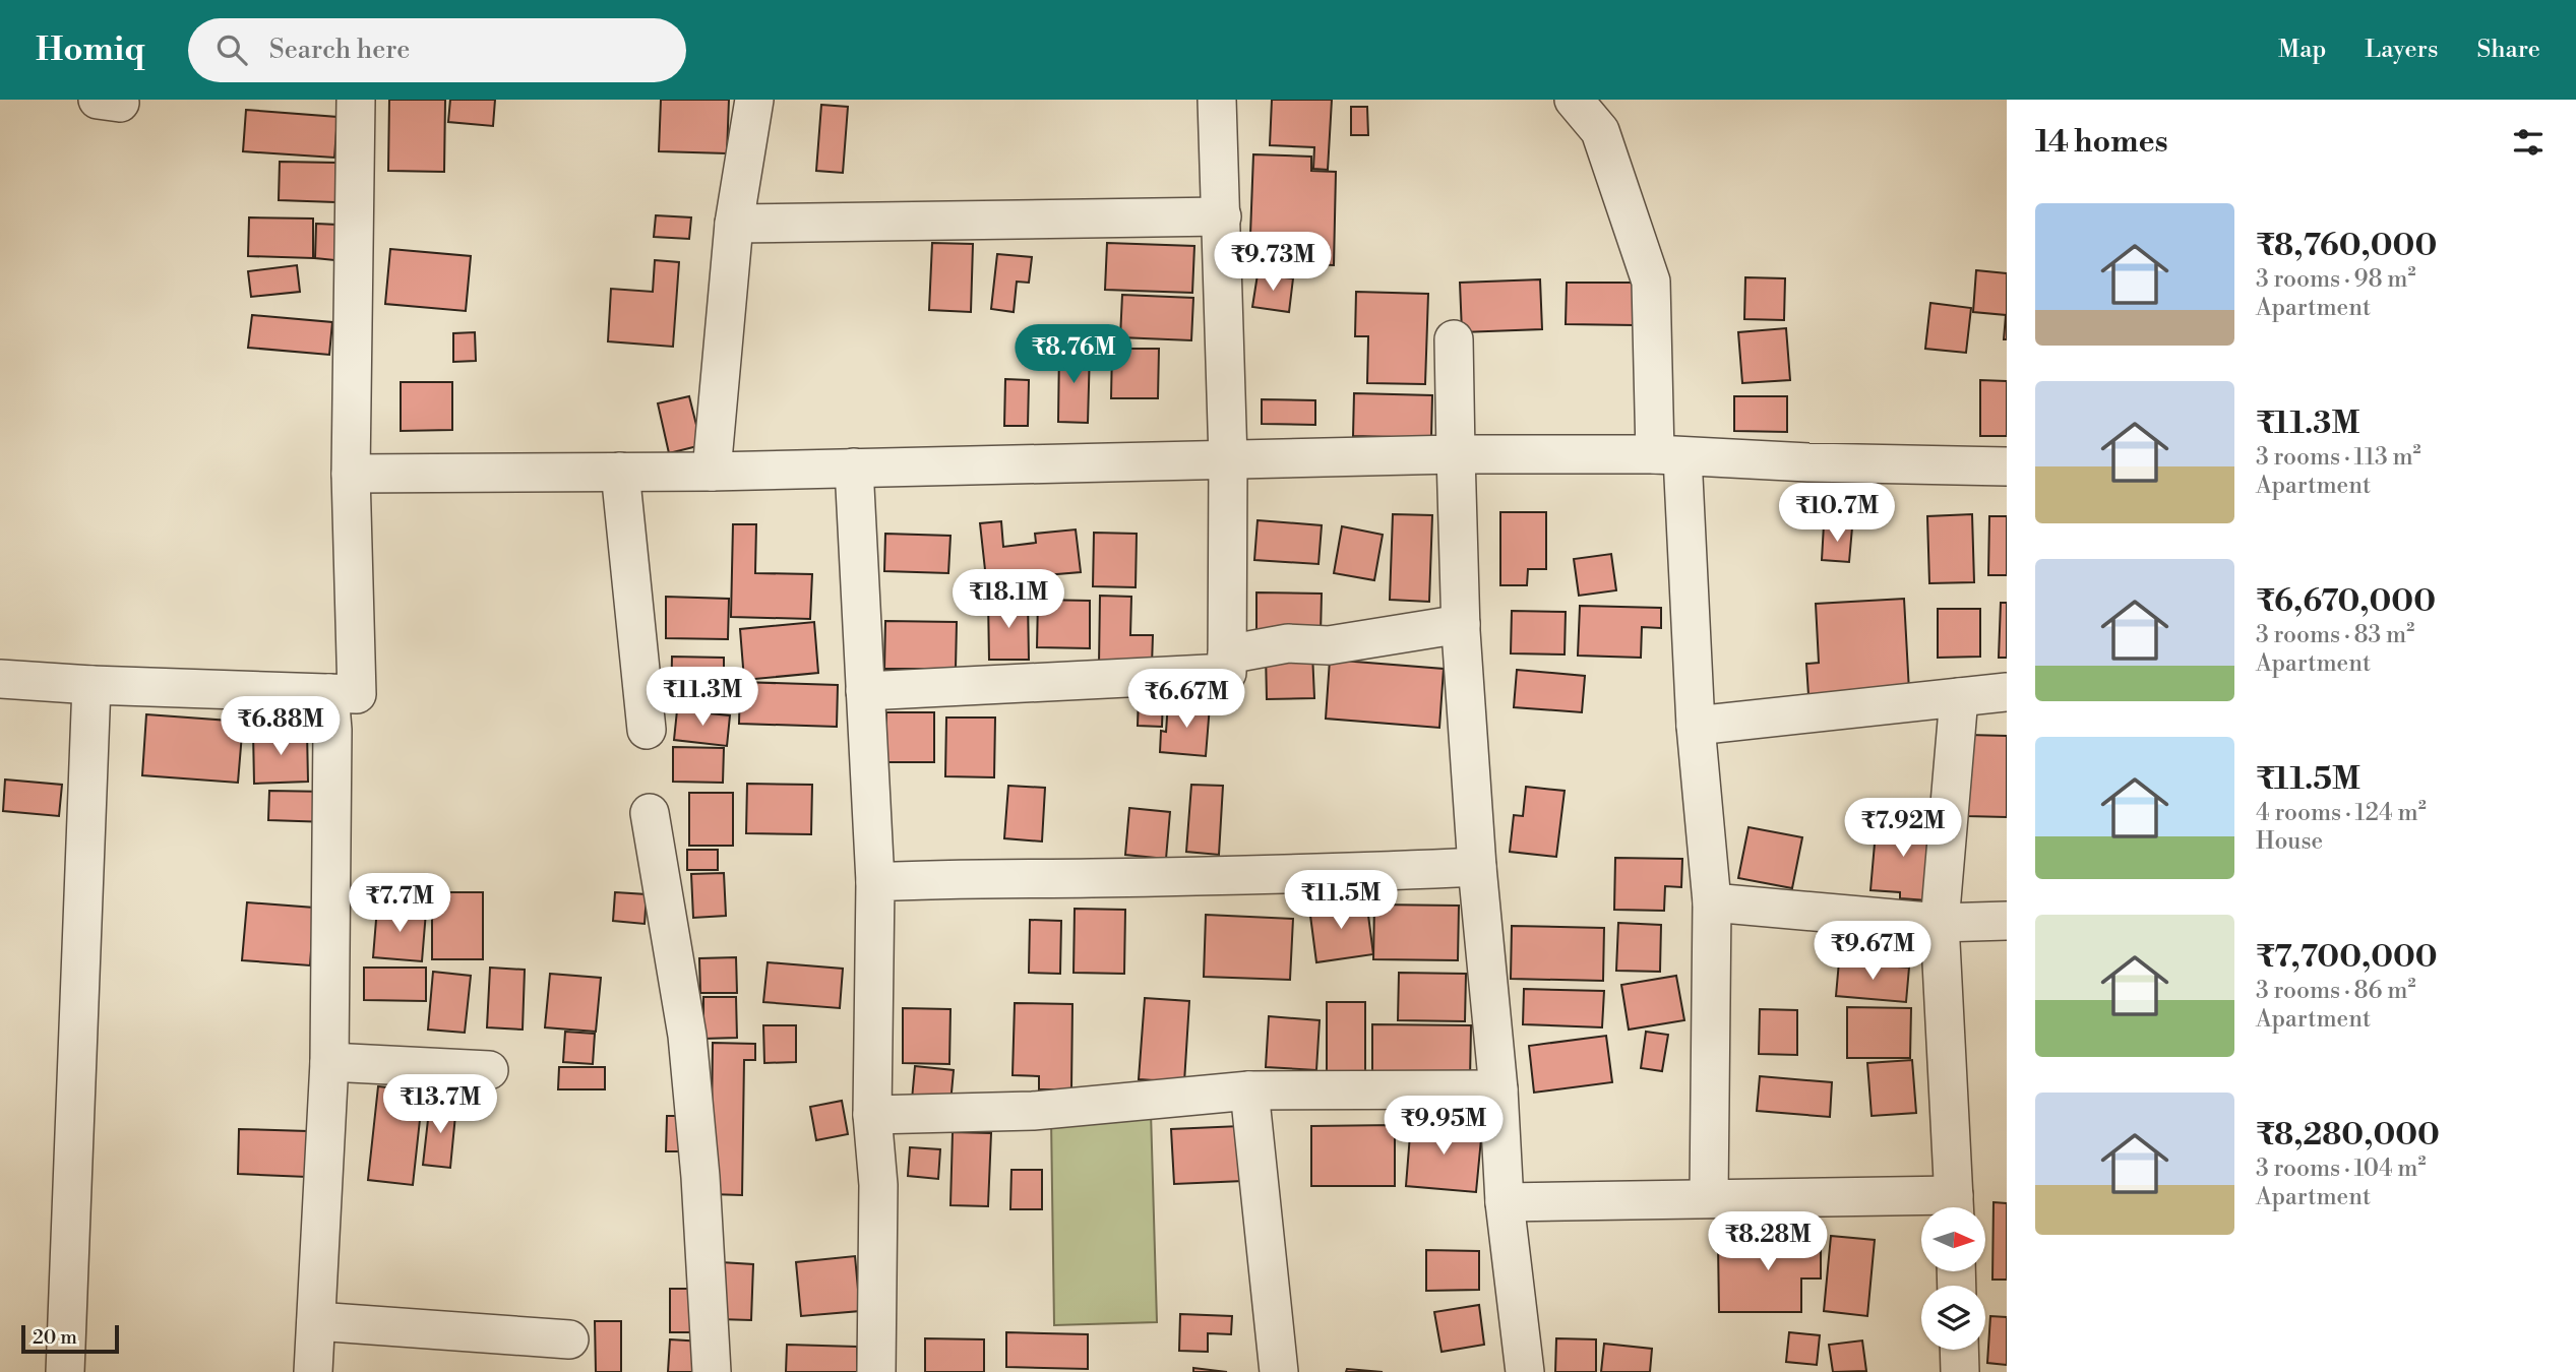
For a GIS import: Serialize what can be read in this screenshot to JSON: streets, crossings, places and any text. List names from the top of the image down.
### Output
{
  "scale_bar": "20 m",
  "north": "right",
  "page": {
    "header": "Homiq",
    "search": "Search here",
    "nav": ["Map", "Layers", "Share"],
    "heading": "14 homes",
    "list": [
      {
        "name": "₹8,760,000",
        "note": "3 rooms · 98 m² · Apartment"
      },
      {
        "name": "₹11.3M",
        "note": "3 rooms · 113 m² · Apartment"
      },
      {
        "name": "₹6,670,000",
        "note": "3 rooms · 83 m² · Apartment"
      },
      {
        "name": "₹11.5M",
        "note": "4 rooms · 124 m² · House"
      },
      {
        "name": "₹7,700,000",
        "note": "3 rooms · 86 m² · Apartment"
      },
      {
        "name": "₹8,280,000",
        "note": "3 rooms · 104 m² · Apartment"
      }
    ],
    "price": [
      "₹9.73M",
      "₹8.76M",
      "₹10.7M",
      "₹18.1M",
      "₹11.3M",
      "₹6.67M",
      "₹6.88M",
      "₹7.92M",
      "₹11.5M",
      "₹7.7M",
      "₹9.67M",
      "₹13.7M",
      "₹9.95M",
      "₹8.28M"
    ],
    "scale": "20 m"
  }
}
